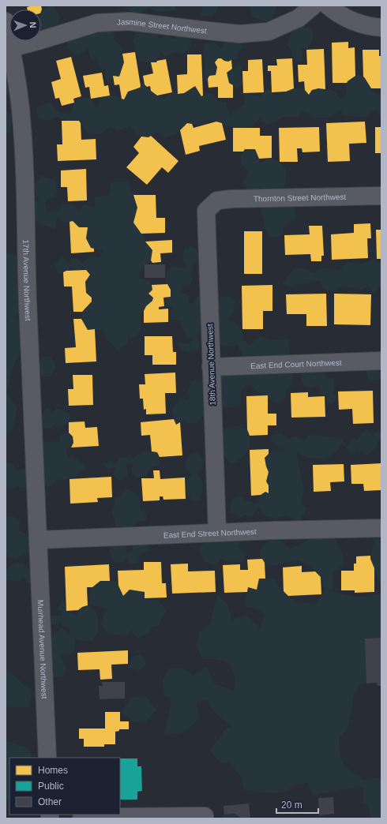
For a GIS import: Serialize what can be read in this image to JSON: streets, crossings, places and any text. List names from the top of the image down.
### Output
{
  "streets": {
    "street": [
      "Jasmine Street Northwest",
      "Thornton Street Northwest",
      "17th Avenue Northwest",
      "East End Court Northwest",
      "18th Avenue Northwest",
      "East End Street Northwest",
      "Muirhead Avenue Northwest"
    ]
  },
  "crossings": [
    ["Jasmine Street Northwest", "17th Avenue Northwest"],
    ["Thornton Street Northwest", "18th Avenue Northwest"],
    ["17th Avenue Northwest", "East End Street Northwest"],
    ["17th Avenue Northwest", "Muirhead Avenue Northwest"],
    ["East End Court Northwest", "18th Avenue Northwest"],
    ["18th Avenue Northwest", "East End Street Northwest"],
    ["East End Street Northwest", "Muirhead Avenue Northwest"]
  ],
  "legend": ["Homes", "Public", "Other"],
  "scale_bar": "20 m",
  "north": "right"
}
